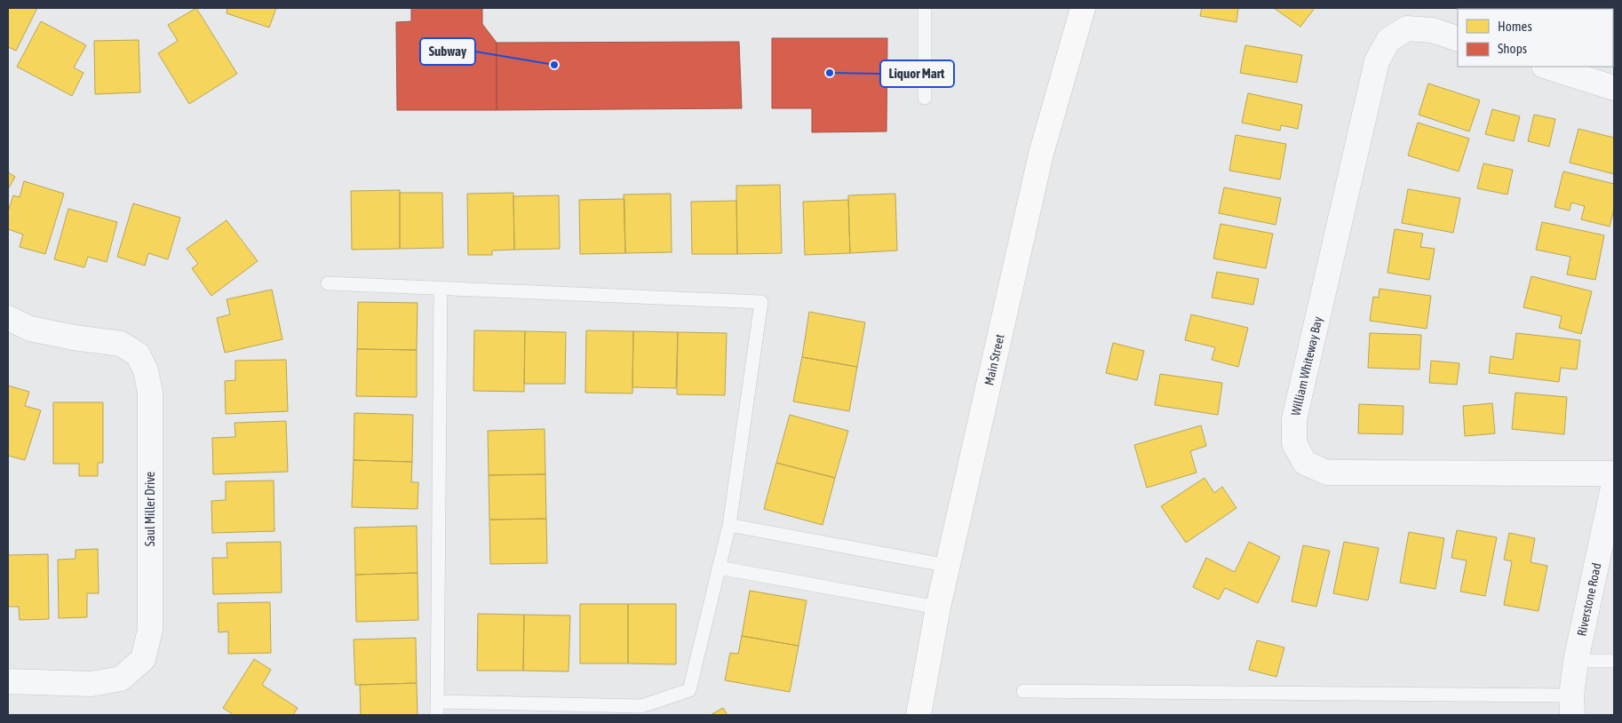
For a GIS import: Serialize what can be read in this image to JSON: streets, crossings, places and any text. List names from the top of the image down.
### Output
{
  "streets": {
    "main road": ["Main Street"],
    "street": ["William Whiteway Bay", "Saul Miller Drive", "Riverstone Road"]
  },
  "places": ["Subway", "Liquor Mart"],
  "legend": ["Homes", "Shops"]
}
